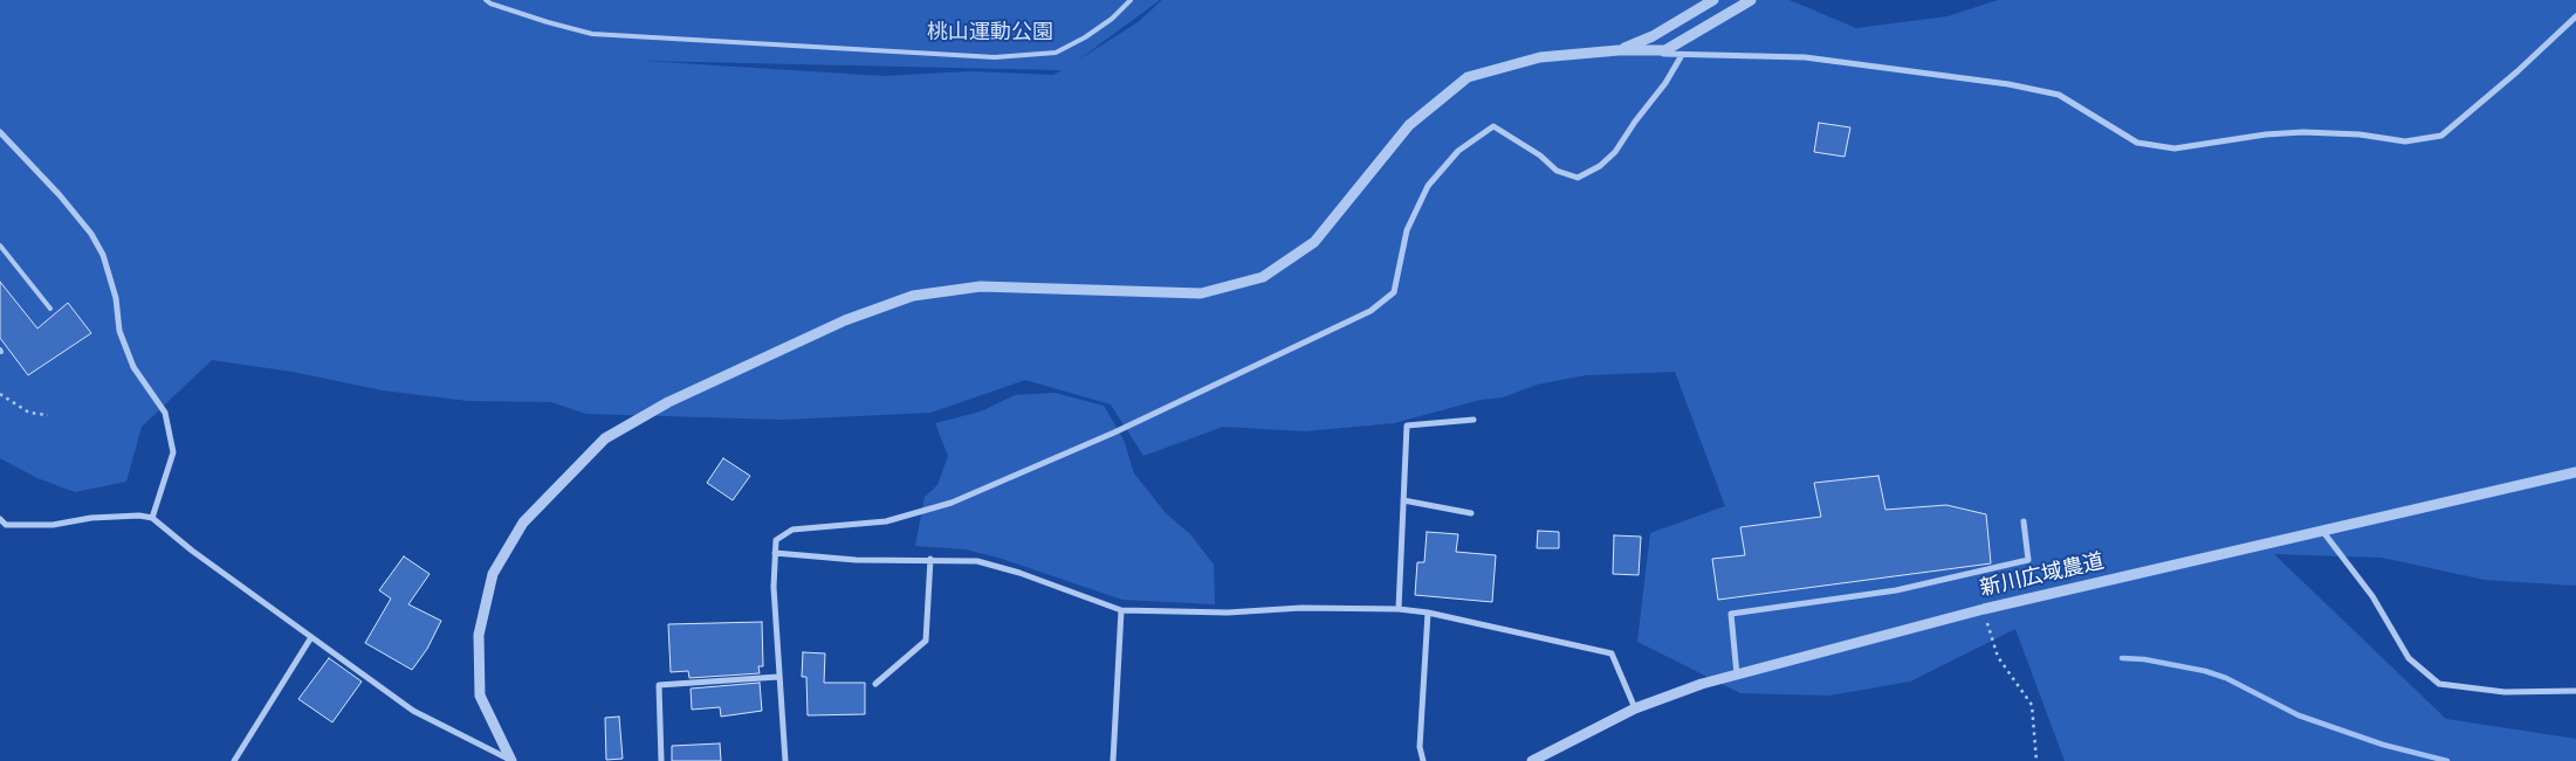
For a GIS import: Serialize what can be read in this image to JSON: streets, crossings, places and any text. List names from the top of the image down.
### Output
{
  "streets": {
    "street": ["新川広域農道"]
  },
  "parks": ["桃山運動公園"]
}
